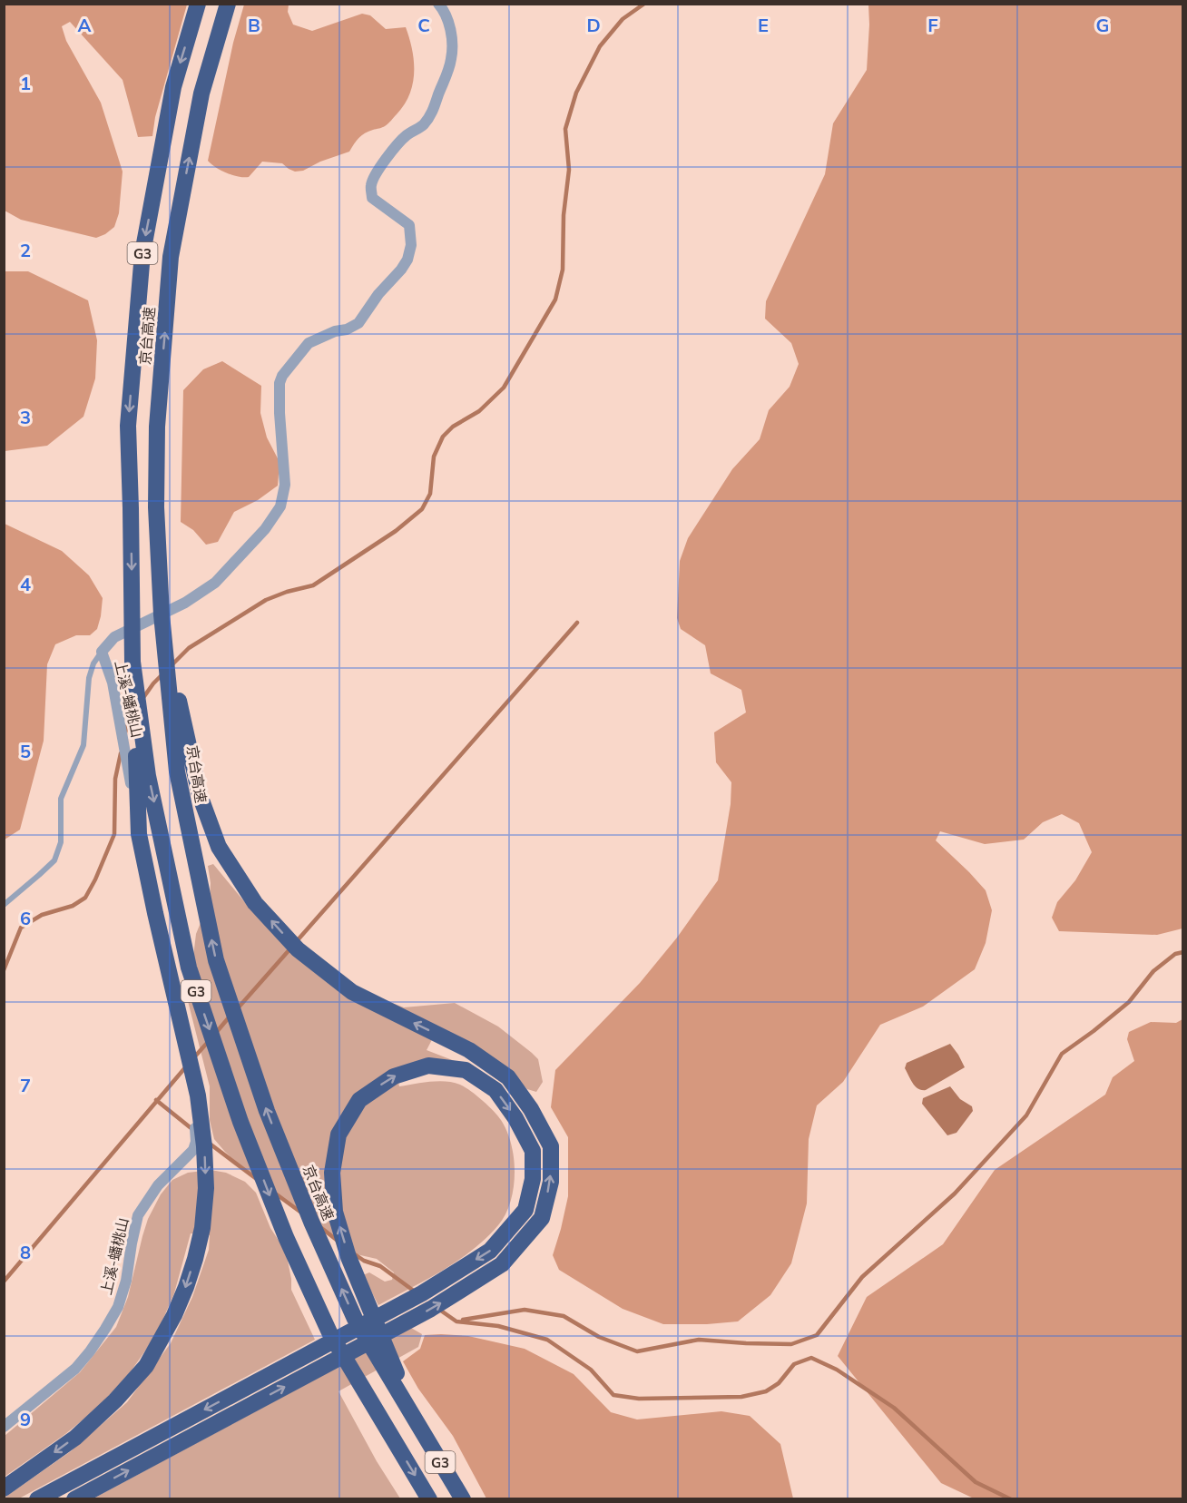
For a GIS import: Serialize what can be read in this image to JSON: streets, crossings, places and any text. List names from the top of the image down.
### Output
{
  "streets": {
    "highway": ["G3", "京台高速"],
    "street": ["上溪-蟠桃山"]
  },
  "grid": {
    "columns": [
      "A",
      "B",
      "C",
      "D",
      "E",
      "F",
      "G"
    ],
    "rows": [
      "1",
      "2",
      "3",
      "4",
      "5",
      "6",
      "7",
      "8",
      "9"
    ]
  }
}
